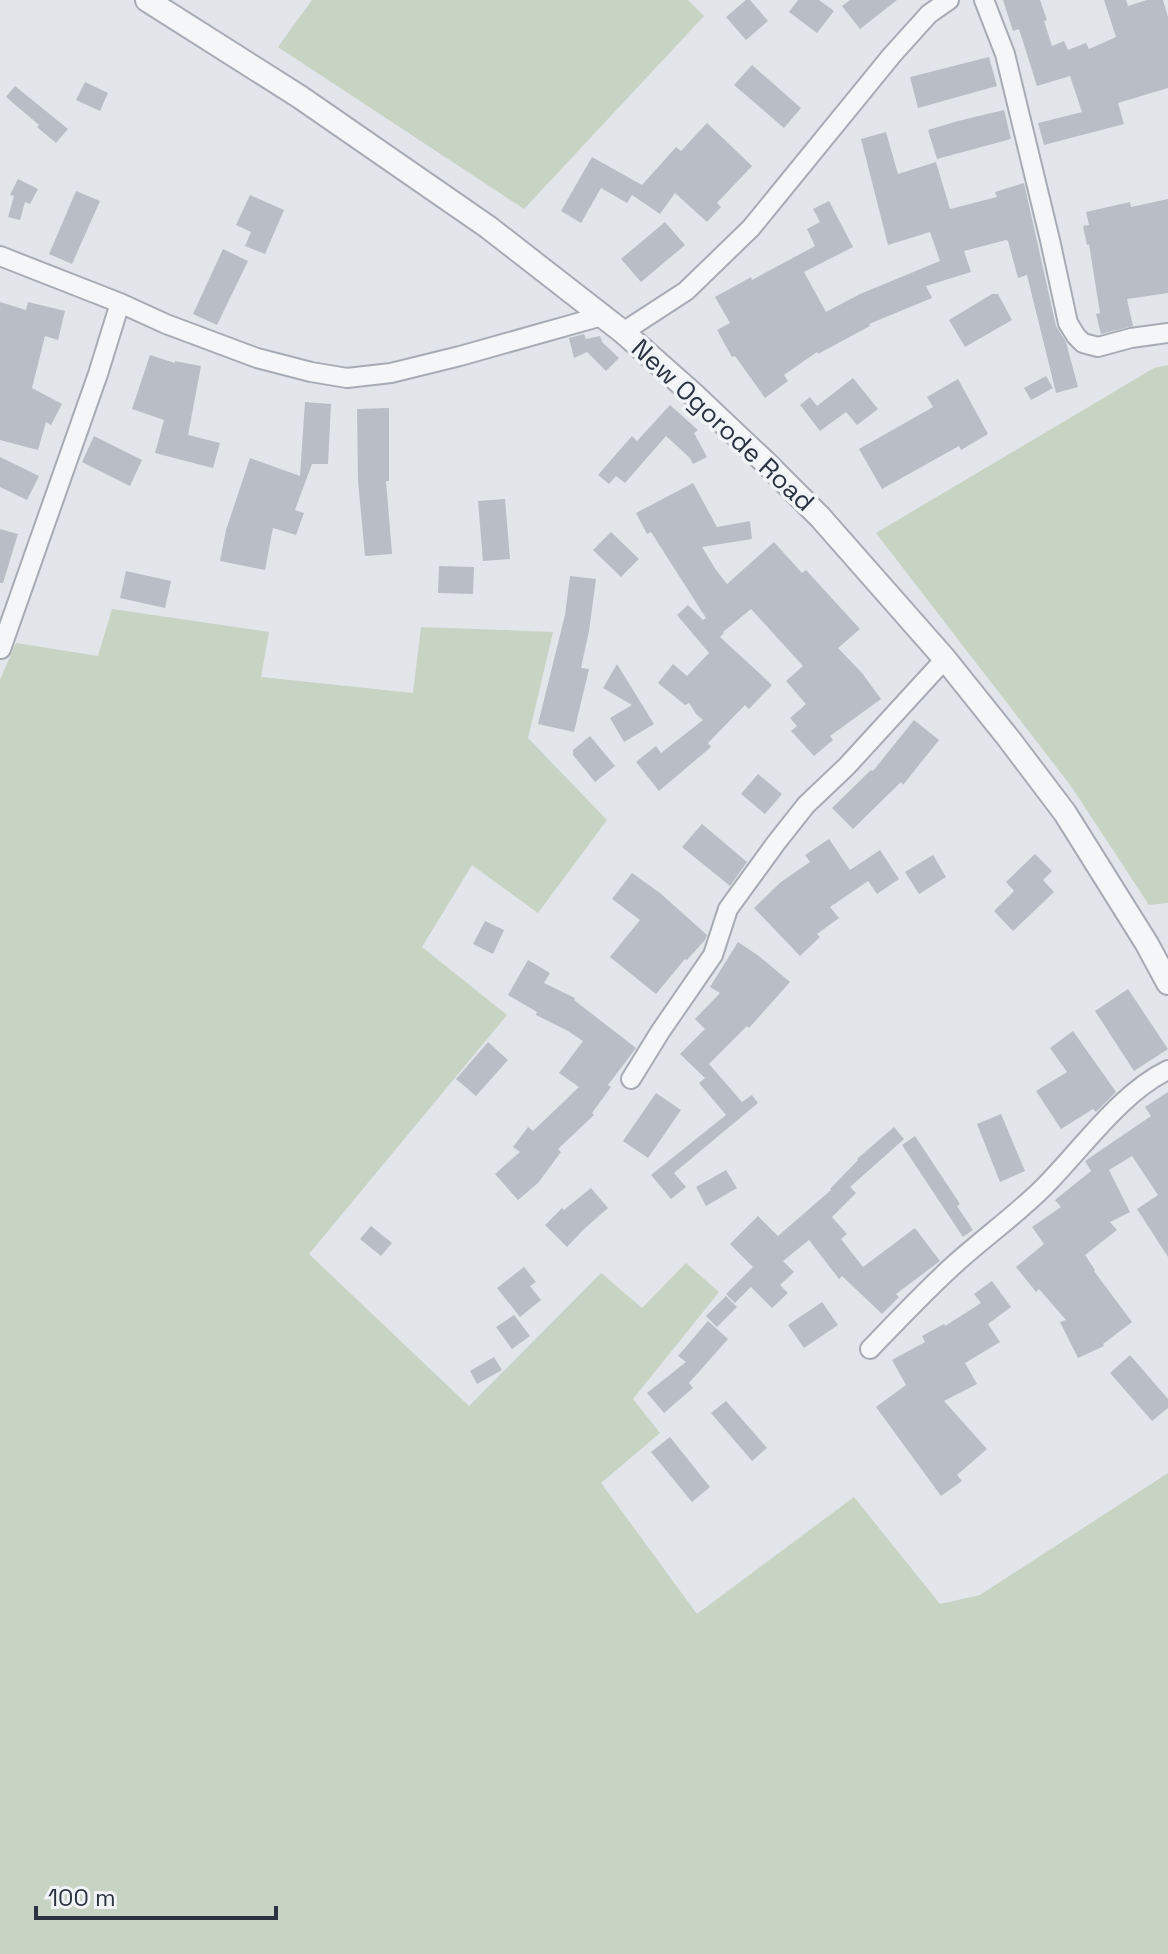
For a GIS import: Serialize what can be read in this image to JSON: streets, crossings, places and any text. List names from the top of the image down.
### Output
{
  "streets": {
    "street": ["New Ogorode Road"]
  },
  "scale_bar": "100 m"
}
